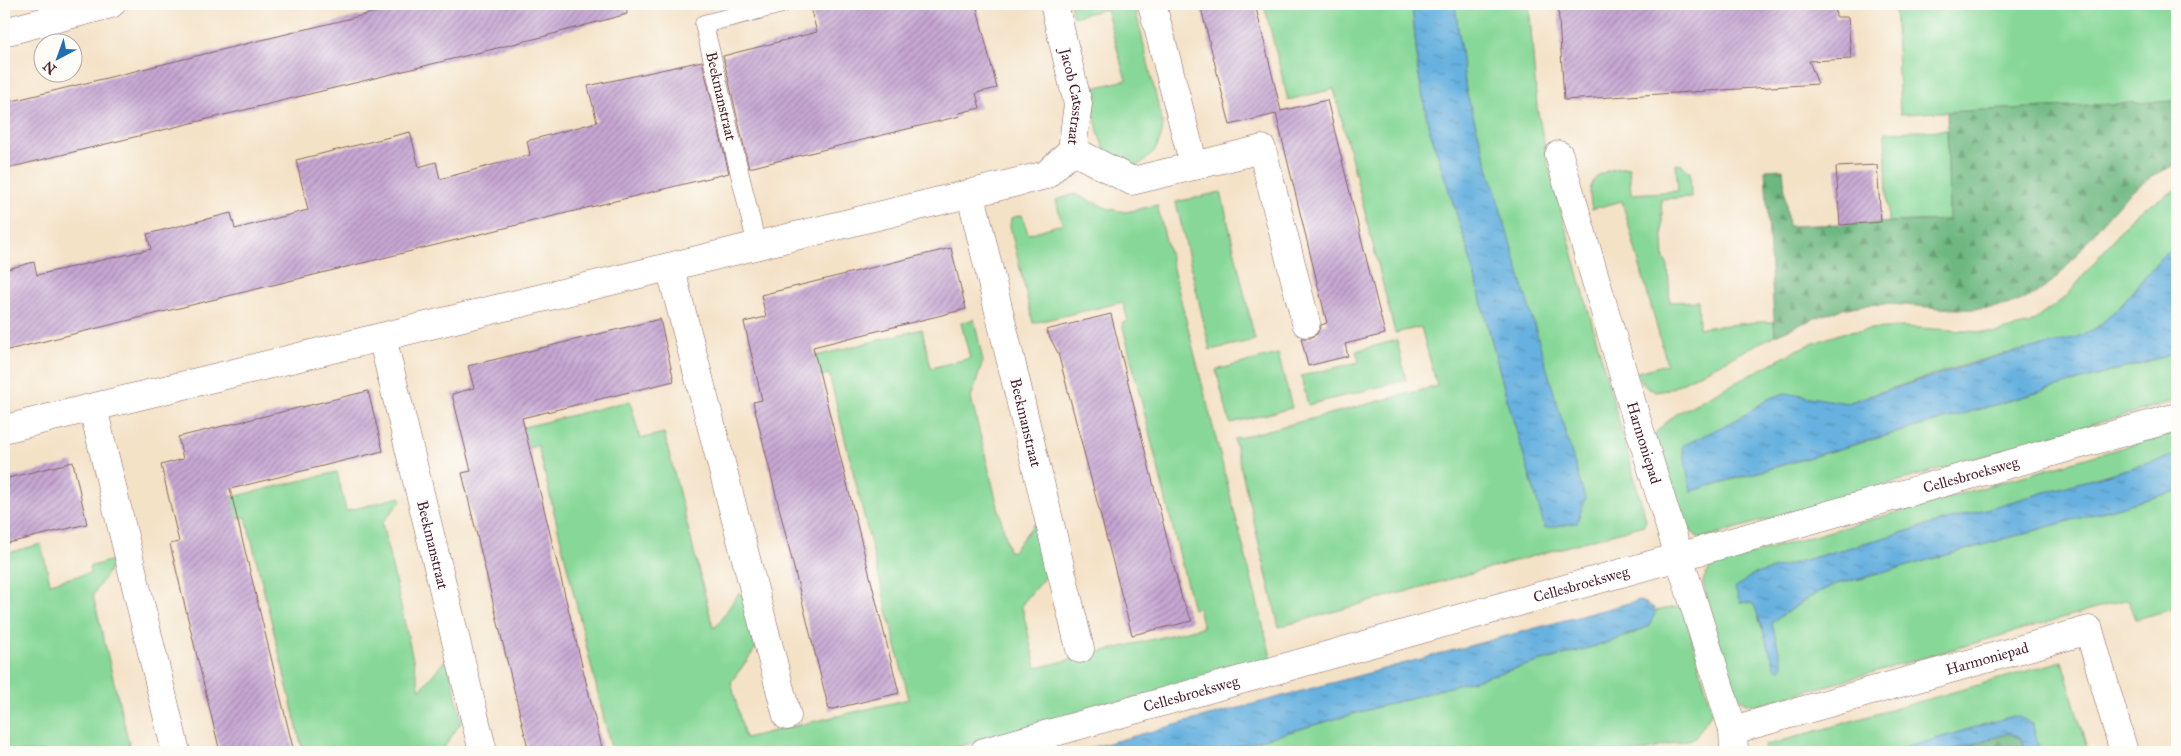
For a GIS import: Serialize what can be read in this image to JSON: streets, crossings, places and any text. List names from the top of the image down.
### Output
{
  "streets": {
    "street": [
      "Beekmanstraat",
      "Jacob Catsstraat",
      "Harmoniepad",
      "Cellesbroeksweg"
    ]
  },
  "crossings": [
    ["Harmoniepad", "Cellesbroeksweg"]
  ],
  "north": "bottom left"
}
